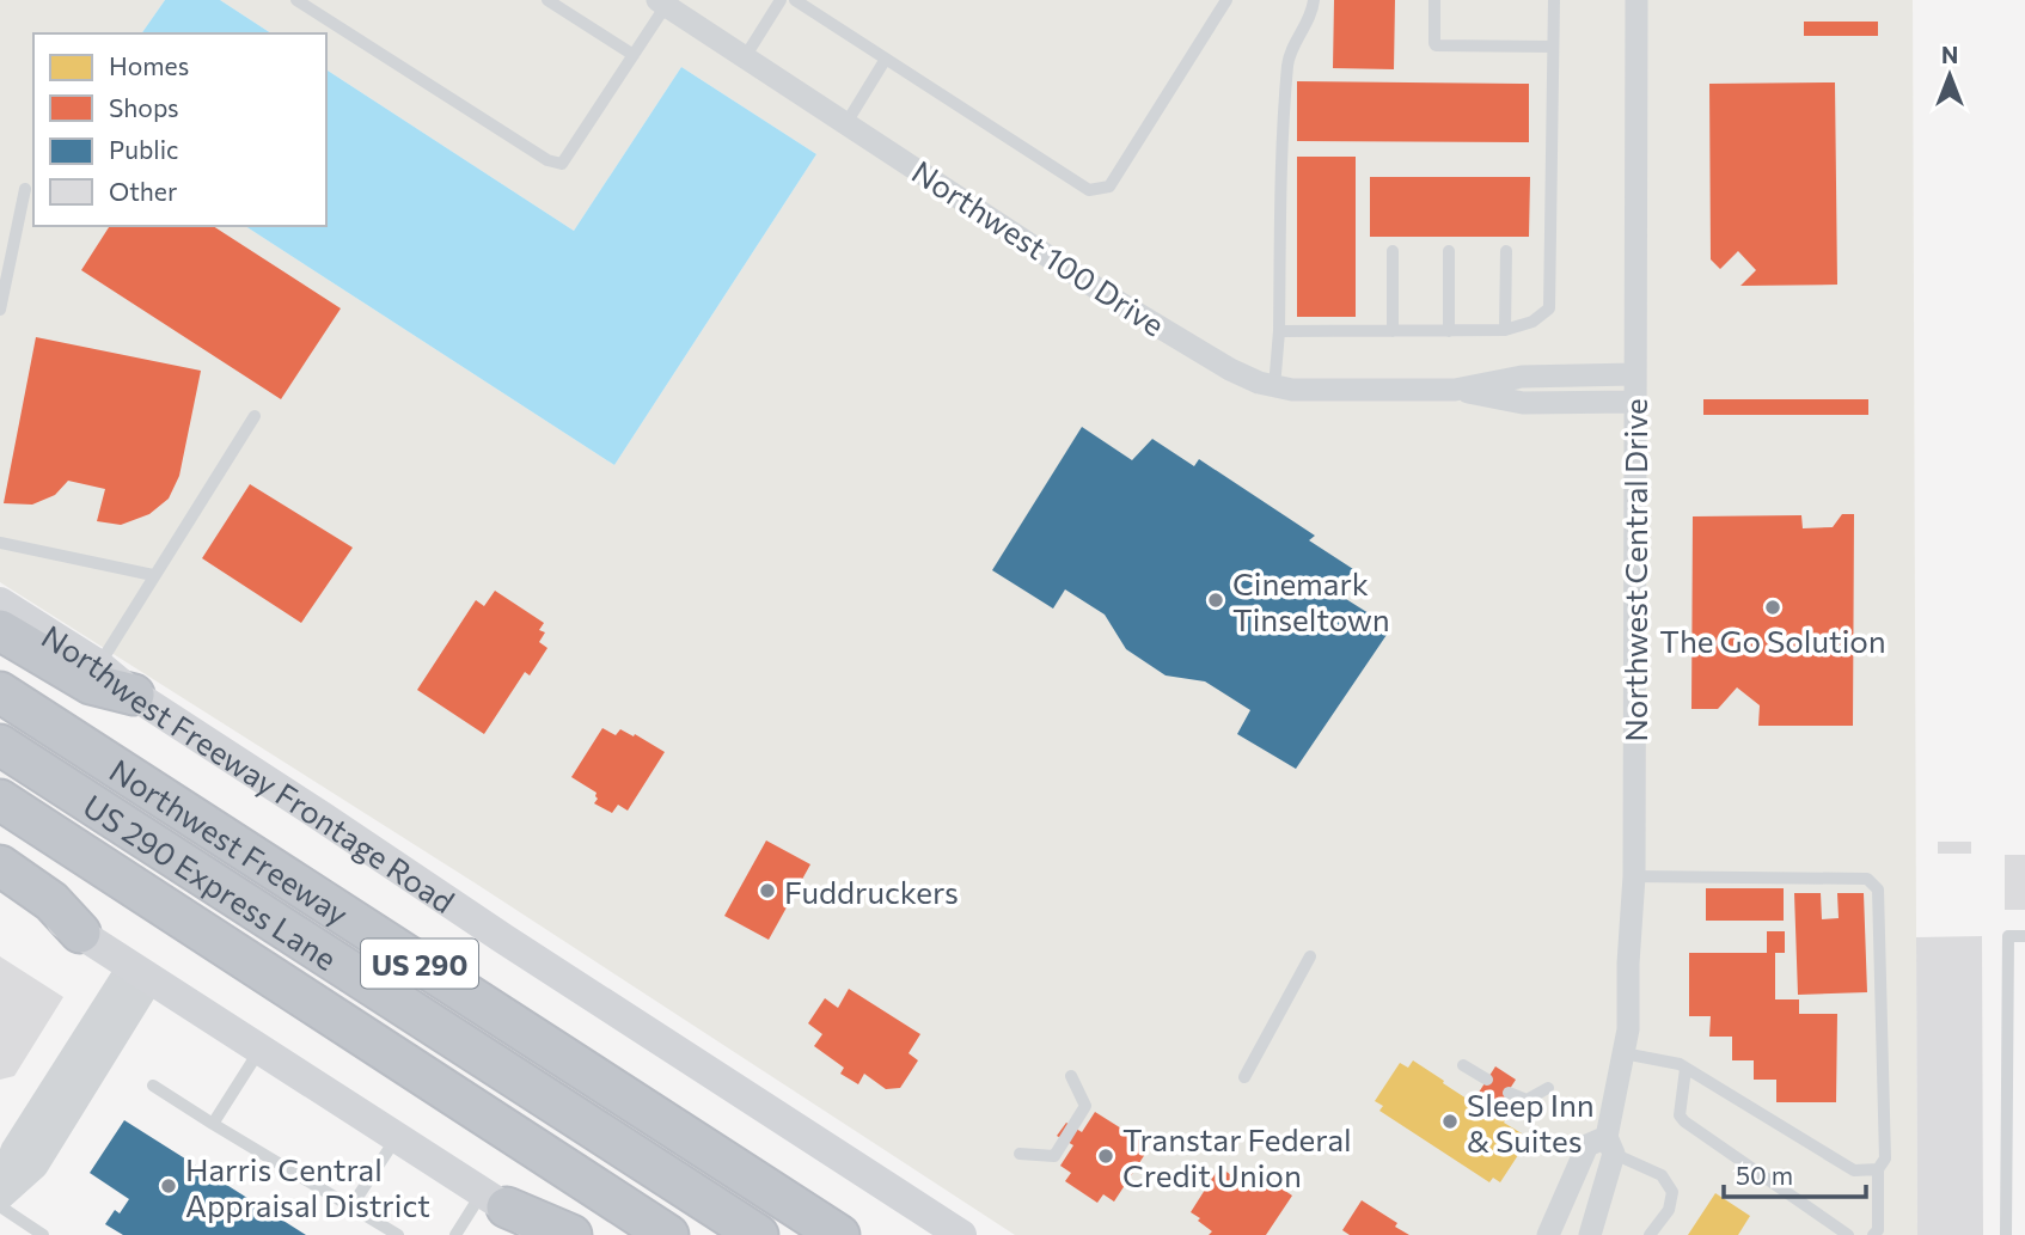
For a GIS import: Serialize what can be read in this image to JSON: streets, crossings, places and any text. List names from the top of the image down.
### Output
{
  "streets": {
    "highway": ["Northwest Freeway", "US 290 Express Lane", "US 290"],
    "main road": ["Northwest Freeway Frontage Road"],
    "street": ["Northwest 100 Drive", "Northwest Central Drive"]
  },
  "crossings": [
    ["Northwest 100 Drive", "Northwest Central Drive"]
  ],
  "places": [
    "Cinemark Tinseltown",
    "The Go Solution",
    "Fuddruckers",
    "Sleep Inn & Suites",
    "Transtar Federal Credit Union",
    "Harris Central Appraisal District"
  ],
  "legend": [
    "Homes",
    "Shops",
    "Public",
    "Other"
  ],
  "scale_bar": "50 m",
  "north": "top"
}
